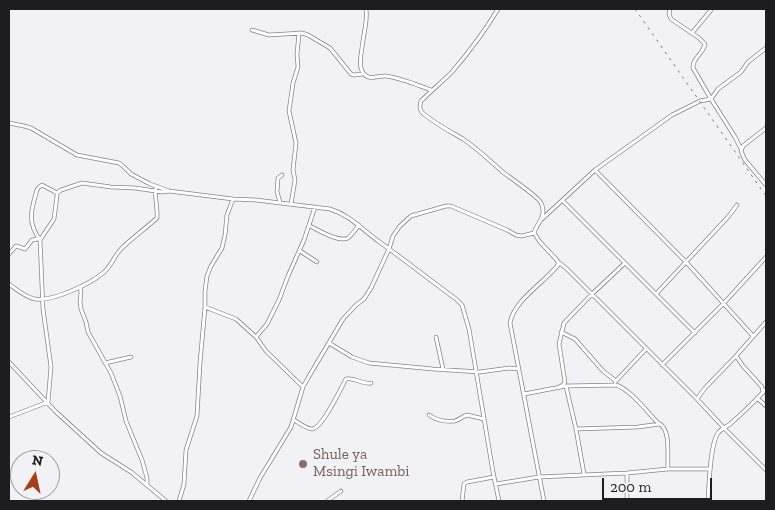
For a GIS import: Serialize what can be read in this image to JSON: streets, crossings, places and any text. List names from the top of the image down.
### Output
{
  "places": ["Shule ya Msingi Iwambi"],
  "scale_bar": "200 m",
  "north": "top"
}
